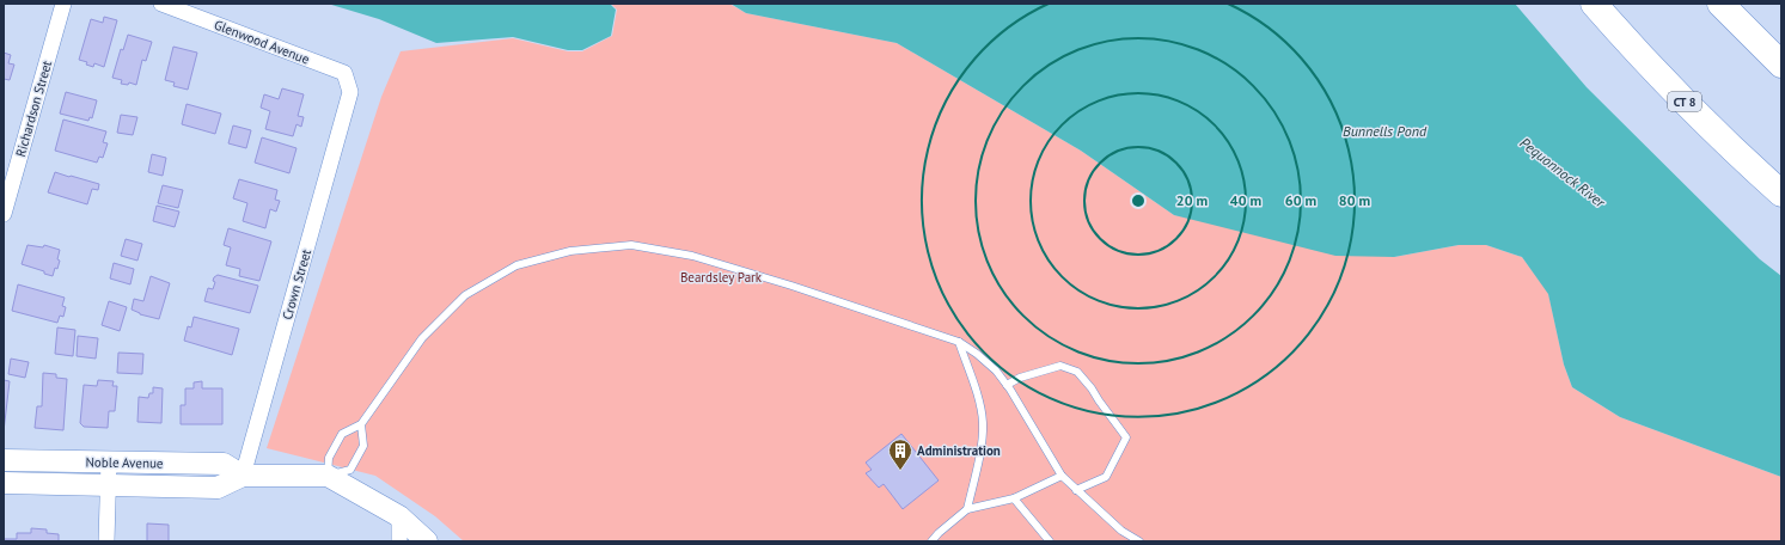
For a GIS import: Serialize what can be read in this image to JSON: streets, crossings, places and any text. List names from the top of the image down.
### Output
{
  "streets": {
    "highway": ["CT 8"],
    "main road": ["Noble Avenue"],
    "street": ["Glenwood Avenue", "Richardson Street", "Crown Street"]
  },
  "crossings": [
    ["Glenwood Avenue", "Crown Street"],
    ["Crown Street", "Noble Avenue"]
  ],
  "water": ["Bunnells Pond", "Pequonnock River"],
  "parks": ["Beardsley Park"],
  "places": {
    "building": ["Administration"]
  },
  "rings": [
    "20 m",
    "40 m",
    "60 m",
    "80 m"
  ]
}
